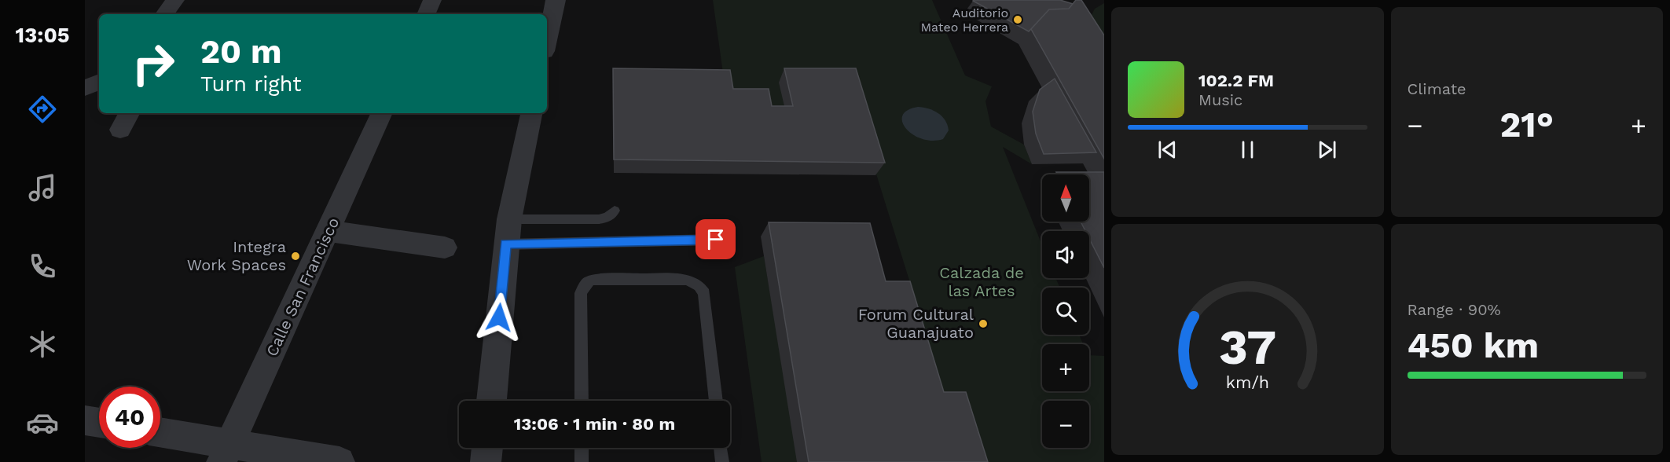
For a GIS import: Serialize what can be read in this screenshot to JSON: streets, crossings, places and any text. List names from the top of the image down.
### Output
{
  "streets": {
    "street": ["Calle San Francisco"]
  },
  "parks": ["Calzada de las Artes"],
  "places": ["Auditorio Mateo Herrera", "Integra Work Spaces", "Forum Cultural Guanajuato"],
  "north": "top",
  "page": {
    "tabs": "13:05",
    "tile": [
      "Climate",
      ["Range · 90%", "450 km"]
    ],
    "turn": ["20 m", "Turn right"],
    "song": ["102.2 FM", "Music"],
    "heat": ["−", "21°", "+"],
    "map_buttons": ["+", "−"],
    "limit": "40",
    "trip": "13:06 · 1 min · 80 m",
    "gauge": ["37", "km/h"]
  }
}
